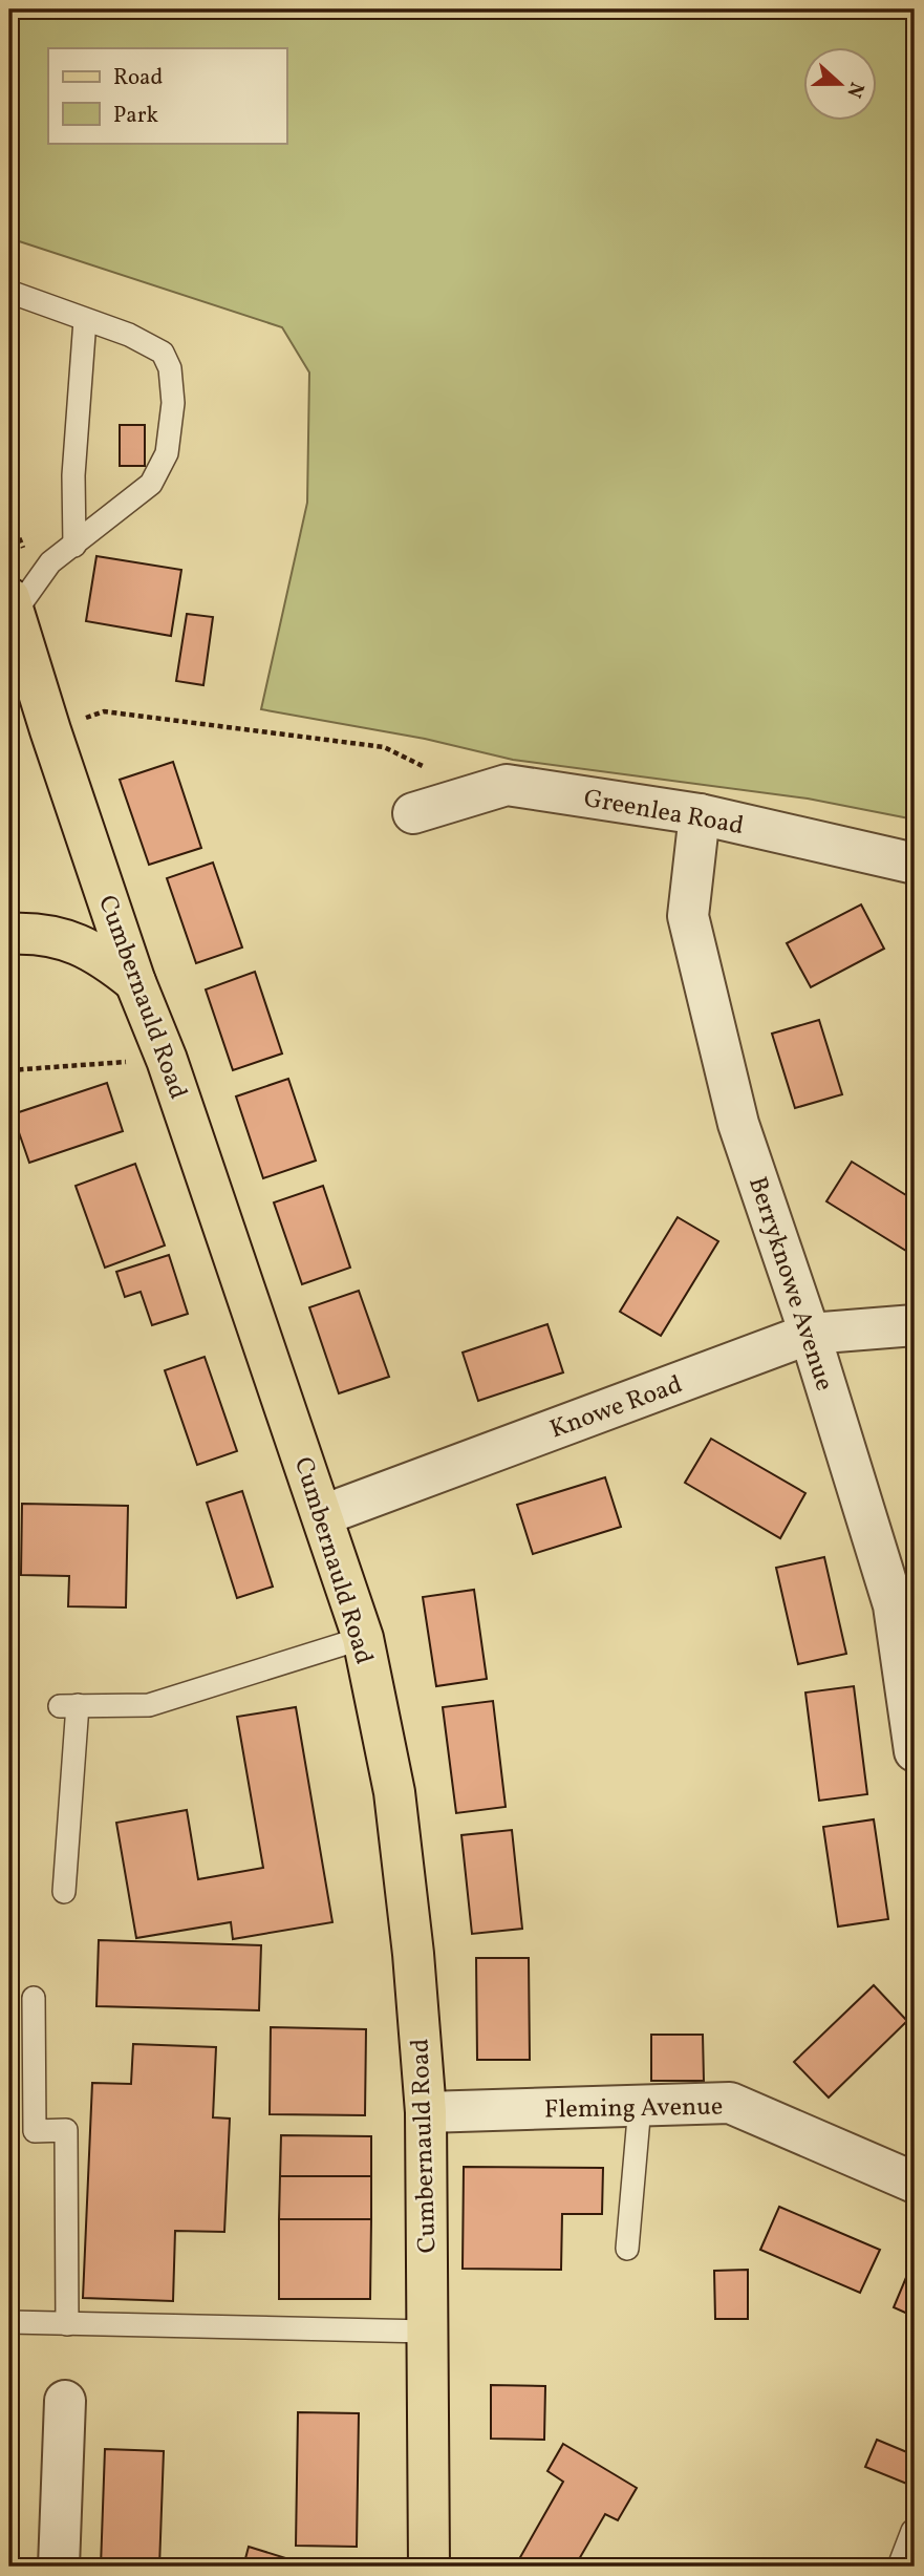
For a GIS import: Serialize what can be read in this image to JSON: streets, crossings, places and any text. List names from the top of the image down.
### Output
{
  "streets": {
    "main road": ["Cumbernauld Road"],
    "street": [
      "Greenlea Road",
      "Berryknowe Avenue",
      "Knowe Road",
      "Fleming Avenue"
    ]
  },
  "crossings": [
    ["Greenlea Road", "Berryknowe Avenue"],
    ["Cumbernauld Road", "Knowe Road"],
    ["Cumbernauld Road", "Fleming Avenue"],
    ["Berryknowe Avenue", "Knowe Road"]
  ],
  "legend": ["Road", "Park"],
  "north": "right"
}
